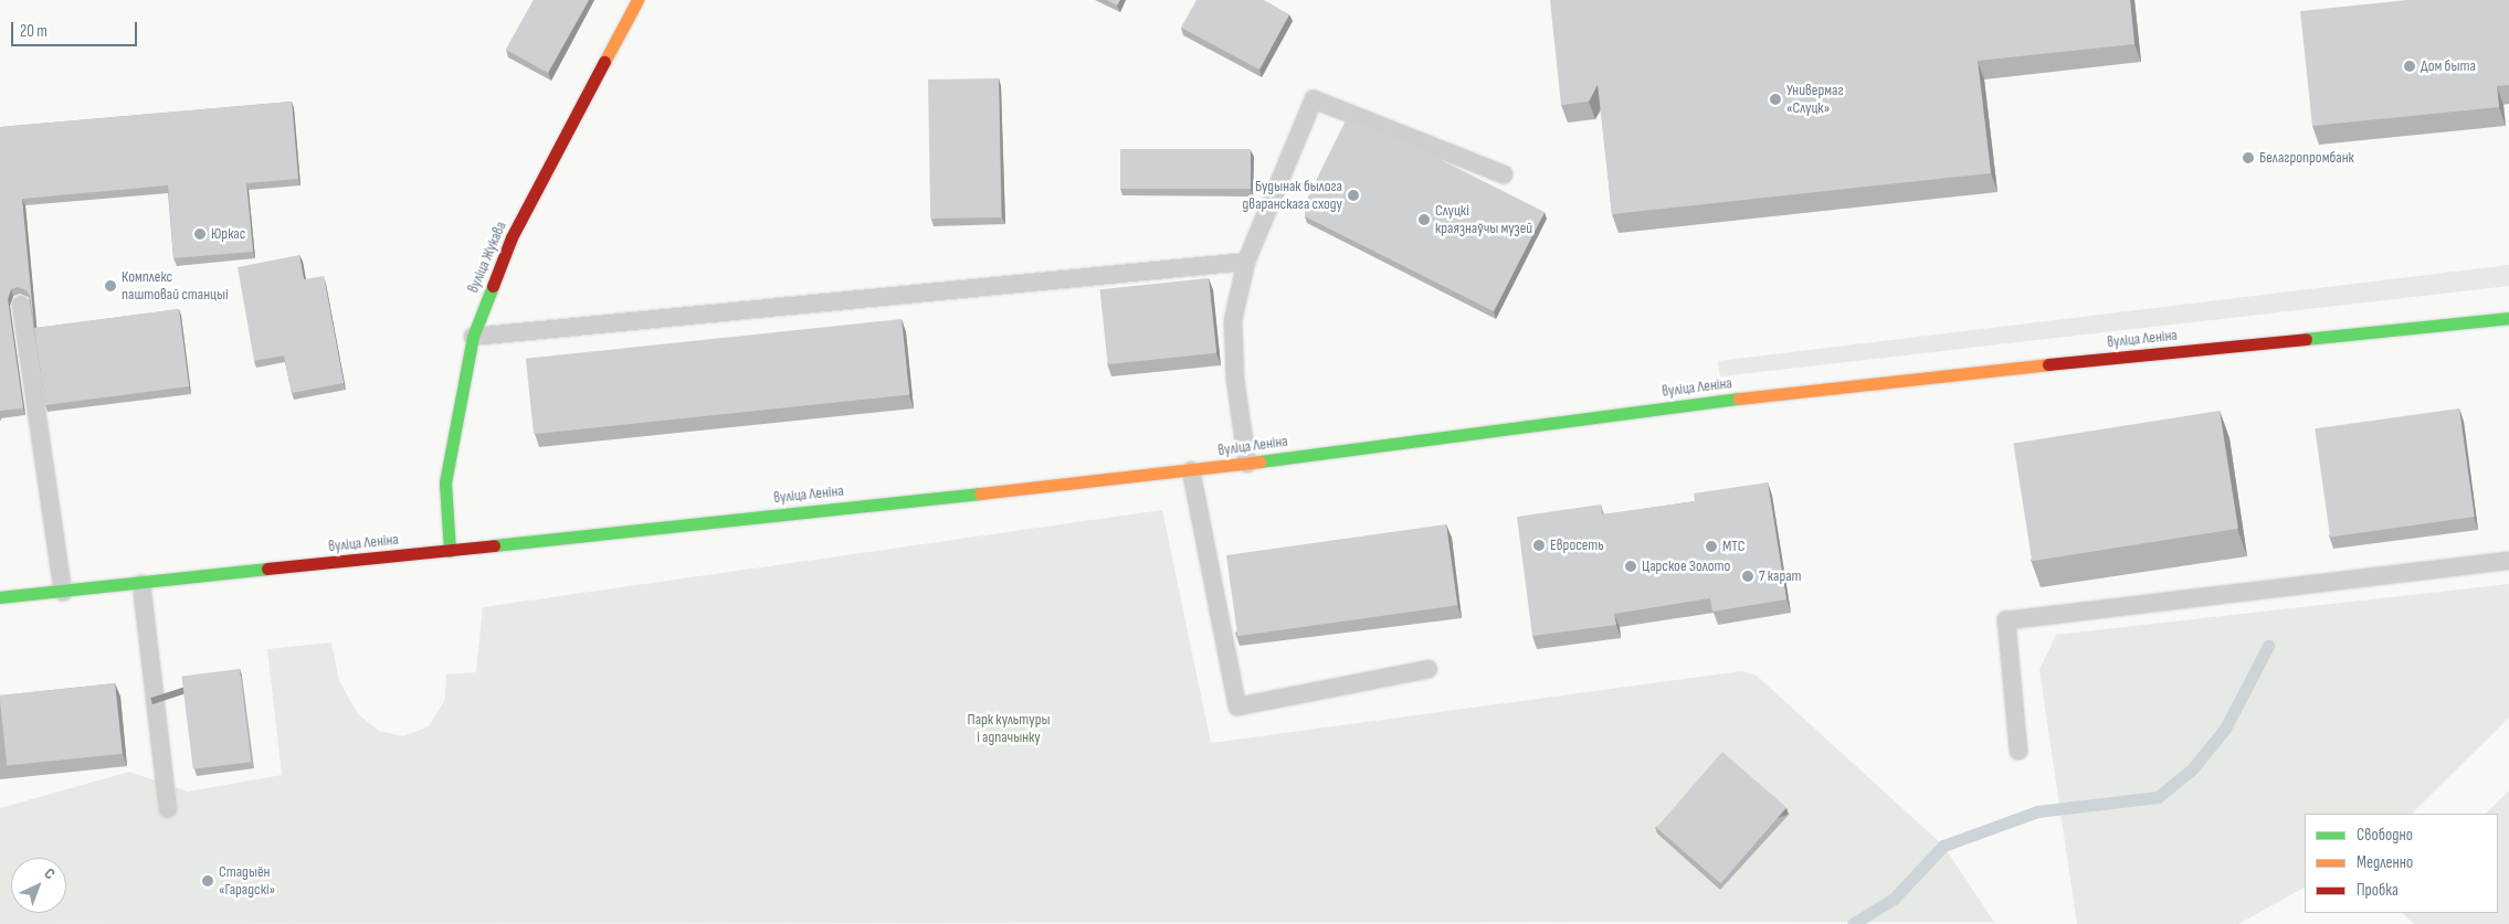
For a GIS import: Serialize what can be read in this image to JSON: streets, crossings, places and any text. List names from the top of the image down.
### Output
{
  "streets": {
    "main road": ["вуліца Жукава", "вуліца Леніна"]
  },
  "crossings": [
    ["вуліца Жукава", "вуліца Леніна"]
  ],
  "parks": ["Парк культуры і адпачынку"],
  "places": [
    "Дом быта",
    "Универмаг «Слуцк»",
    "Белагропромбанк",
    "Будынак былога дваранскага сходу",
    "Слуцкі краязнаўчы музей",
    "Юркас",
    "Комплекс паштовай станцыі",
    "Евросеть",
    "МТС",
    "Царское Золото",
    "7 карат",
    "Стадыён «Гарадскі»"
  ],
  "legend": ["Свободно", "Медленно", "Пробка"],
  "scale_bar": "20 m",
  "north": "top right"
}
